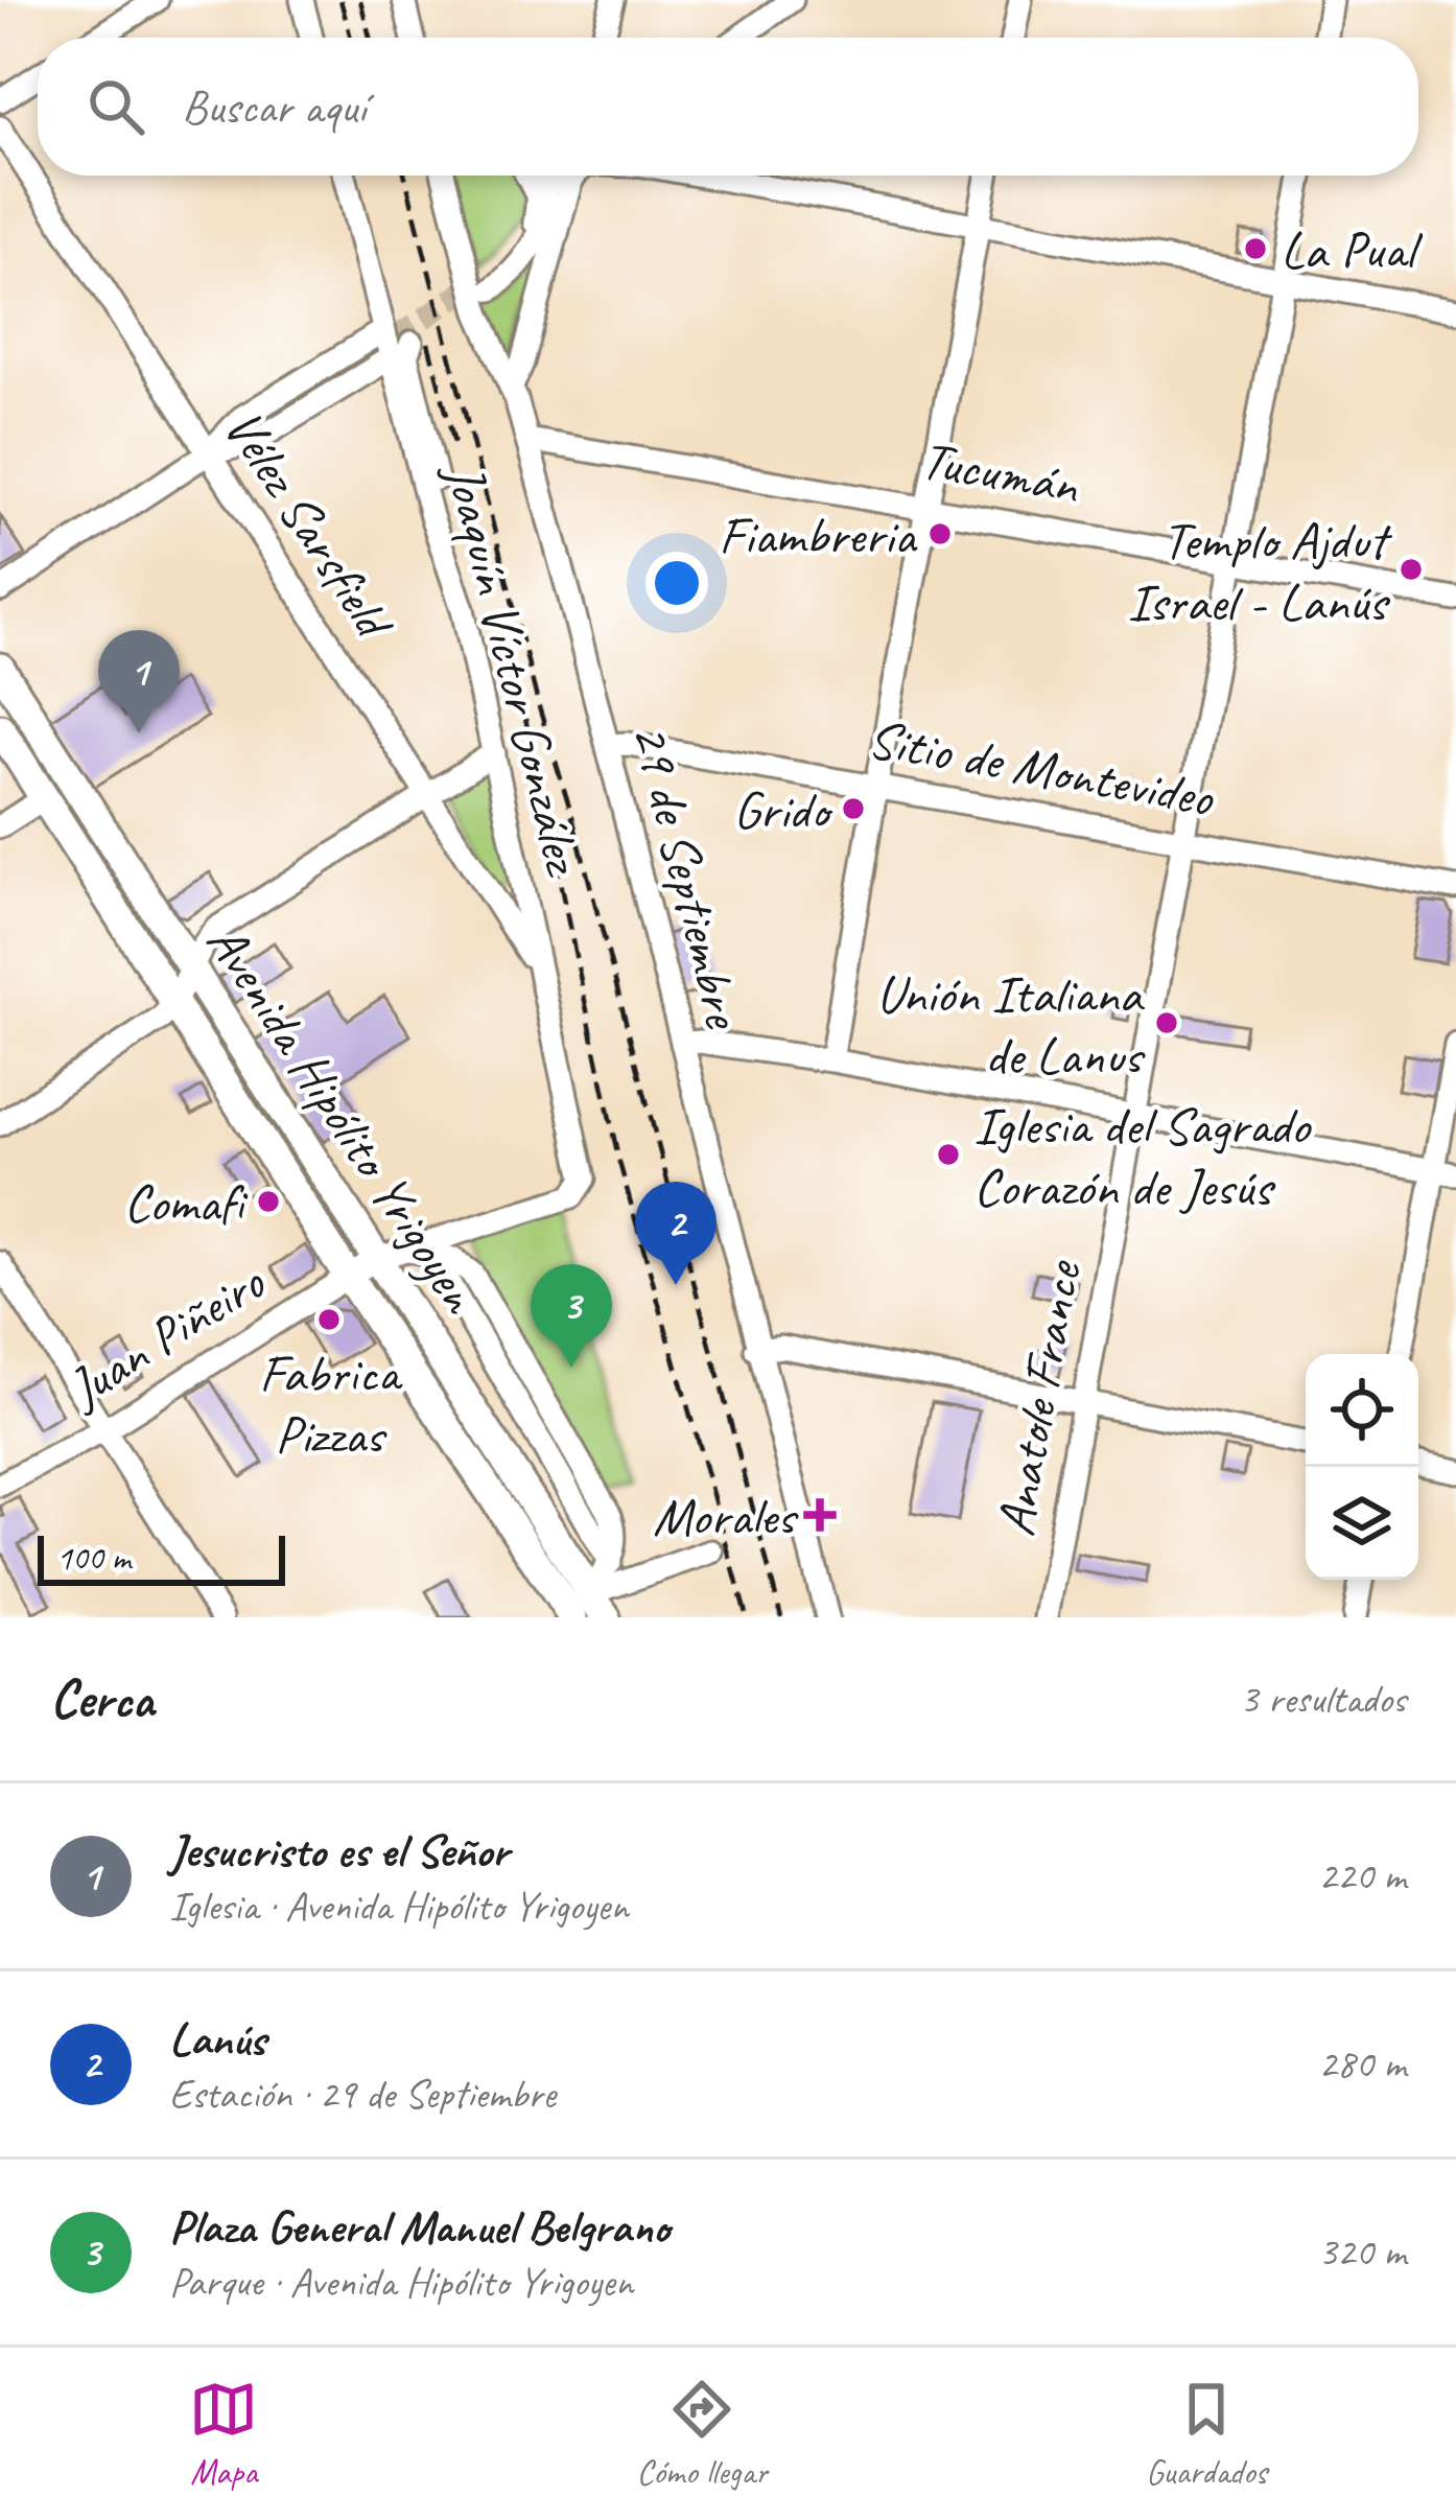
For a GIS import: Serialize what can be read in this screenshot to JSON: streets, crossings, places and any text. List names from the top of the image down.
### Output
{
  "streets": {
    "main road": ["Avenida Hipólito Yrigoyen"],
    "street": [
      "Tucumán",
      "Vélez Sarsfield",
      "Joaquín Víctor González",
      "Sitio de Montevideo",
      "29 de Septiembre",
      "Juan Piñeiro",
      "Anatole France"
    ]
  },
  "crossings": [
    ["Tucumán", "29 de Septiembre"],
    ["Tucumán", "Anatole France"],
    ["Vélez Sarsfield", "Joaquín Víctor González"],
    ["Joaquín Víctor González", "Juan Piñeiro"],
    ["Sitio de Montevideo", "29 de Septiembre"],
    ["Sitio de Montevideo", "Anatole France"],
    ["Avenida Hipólito Yrigoyen", "Juan Piñeiro"]
  ],
  "places": {
    "other": [
      "La Pual",
      "Fiambreria",
      "Templo Ajdut Israel - Lanús",
      "Grido",
      "Unión Italiana de Lanus",
      "Iglesia del Sagrado Corazón de Jesús",
      "Comafi",
      "Fabrica Pizzas"
    ],
    "health": ["Morales"]
  },
  "scale_bar": "100 m",
  "page": {
    "search": "Buscar aquí",
    "pins": ["1", "2", "3"],
    "scale": "100 m",
    "heading": ["Cerca", "3 resultados"],
    "list": [
      {
        "mark": "1",
        "name": "Jesucristo es el Señor",
        "note": "Iglesia · Avenida Hipólito Yrigoyen",
        "value": "220 m"
      },
      {
        "mark": "2",
        "name": "Lanús",
        "note": "Estación · 29 de Septiembre",
        "value": "280 m"
      },
      {
        "mark": "3",
        "name": "Plaza General Manuel Belgrano",
        "note": "Parque · Avenida Hipólito Yrigoyen",
        "value": "320 m"
      }
    ],
    "nav": ["Mapa", "Cómo llegar", "Guardados"]
  }
}
